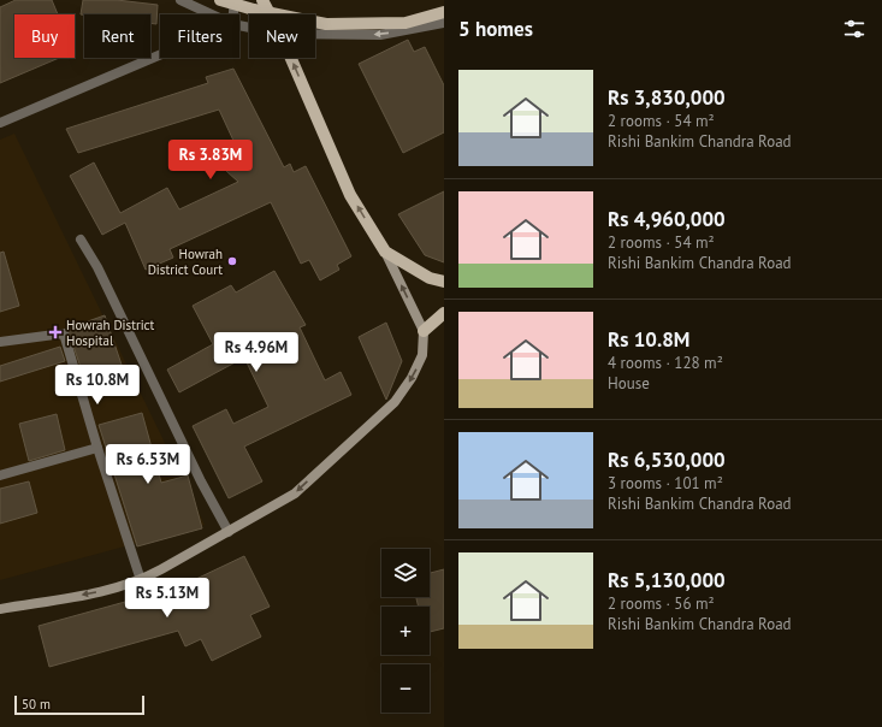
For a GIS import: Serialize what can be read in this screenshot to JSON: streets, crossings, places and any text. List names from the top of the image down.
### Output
{
  "places": {
    "other": ["Howrah District Court"],
    "health": ["Howrah District Hospital"]
  },
  "scale_bar": "50 m",
  "page": {
    "heading": "5 homes",
    "chip": [
      "Buy",
      "Rent",
      "Filters",
      "New"
    ],
    "list": [
      {
        "name": "Rs 3,830,000",
        "note": "2 rooms · 54 m² · Rishi Bankim Chandra Road"
      },
      {
        "name": "Rs 4,960,000",
        "note": "2 rooms · 54 m² · Rishi Bankim Chandra Road"
      },
      {
        "name": "Rs 10.8M",
        "note": "4 rooms · 128 m² · House"
      },
      {
        "name": "Rs 6,530,000",
        "note": "3 rooms · 101 m² · Rishi Bankim Chandra Road"
      },
      {
        "name": "Rs 5,130,000",
        "note": "2 rooms · 56 m² · Rishi Bankim Chandra Road"
      }
    ],
    "price": [
      "Rs 3.83M",
      "Rs 4.96M",
      "Rs 10.8M",
      "Rs 6.53M",
      "Rs 5.13M"
    ],
    "map_buttons": ["+", "−"],
    "scale": "50 m"
  }
}
